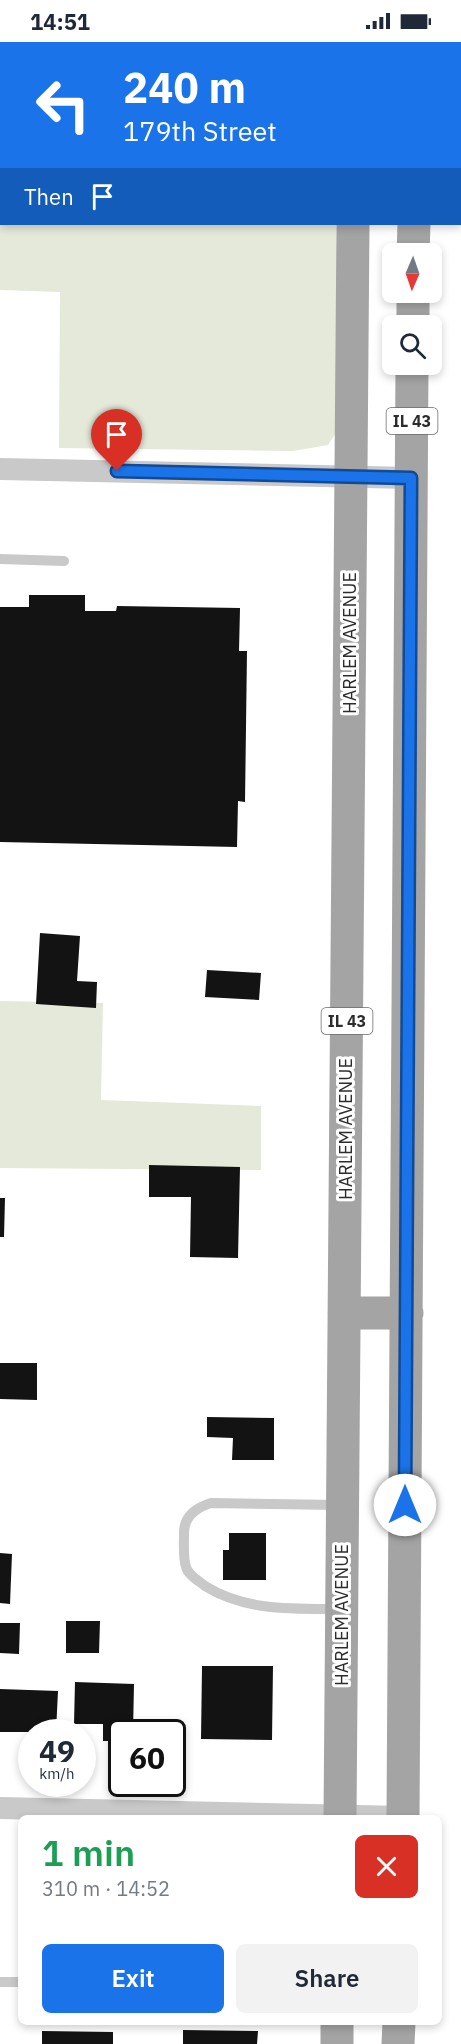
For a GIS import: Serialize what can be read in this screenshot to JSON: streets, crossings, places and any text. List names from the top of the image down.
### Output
{
  "streets": {
    "main road": ["IL 43", "HARLEM AVENUE"]
  },
  "north": "bottom",
  "page": {
    "status": "14:51",
    "turn": ["240 m", "179th Street"],
    "then": "Then",
    "speed": "49 km/h",
    "limit": "60",
    "heading": ["1 min", "310 m · 14:52"],
    "buttons": ["Exit", "Share"]
  }
}
